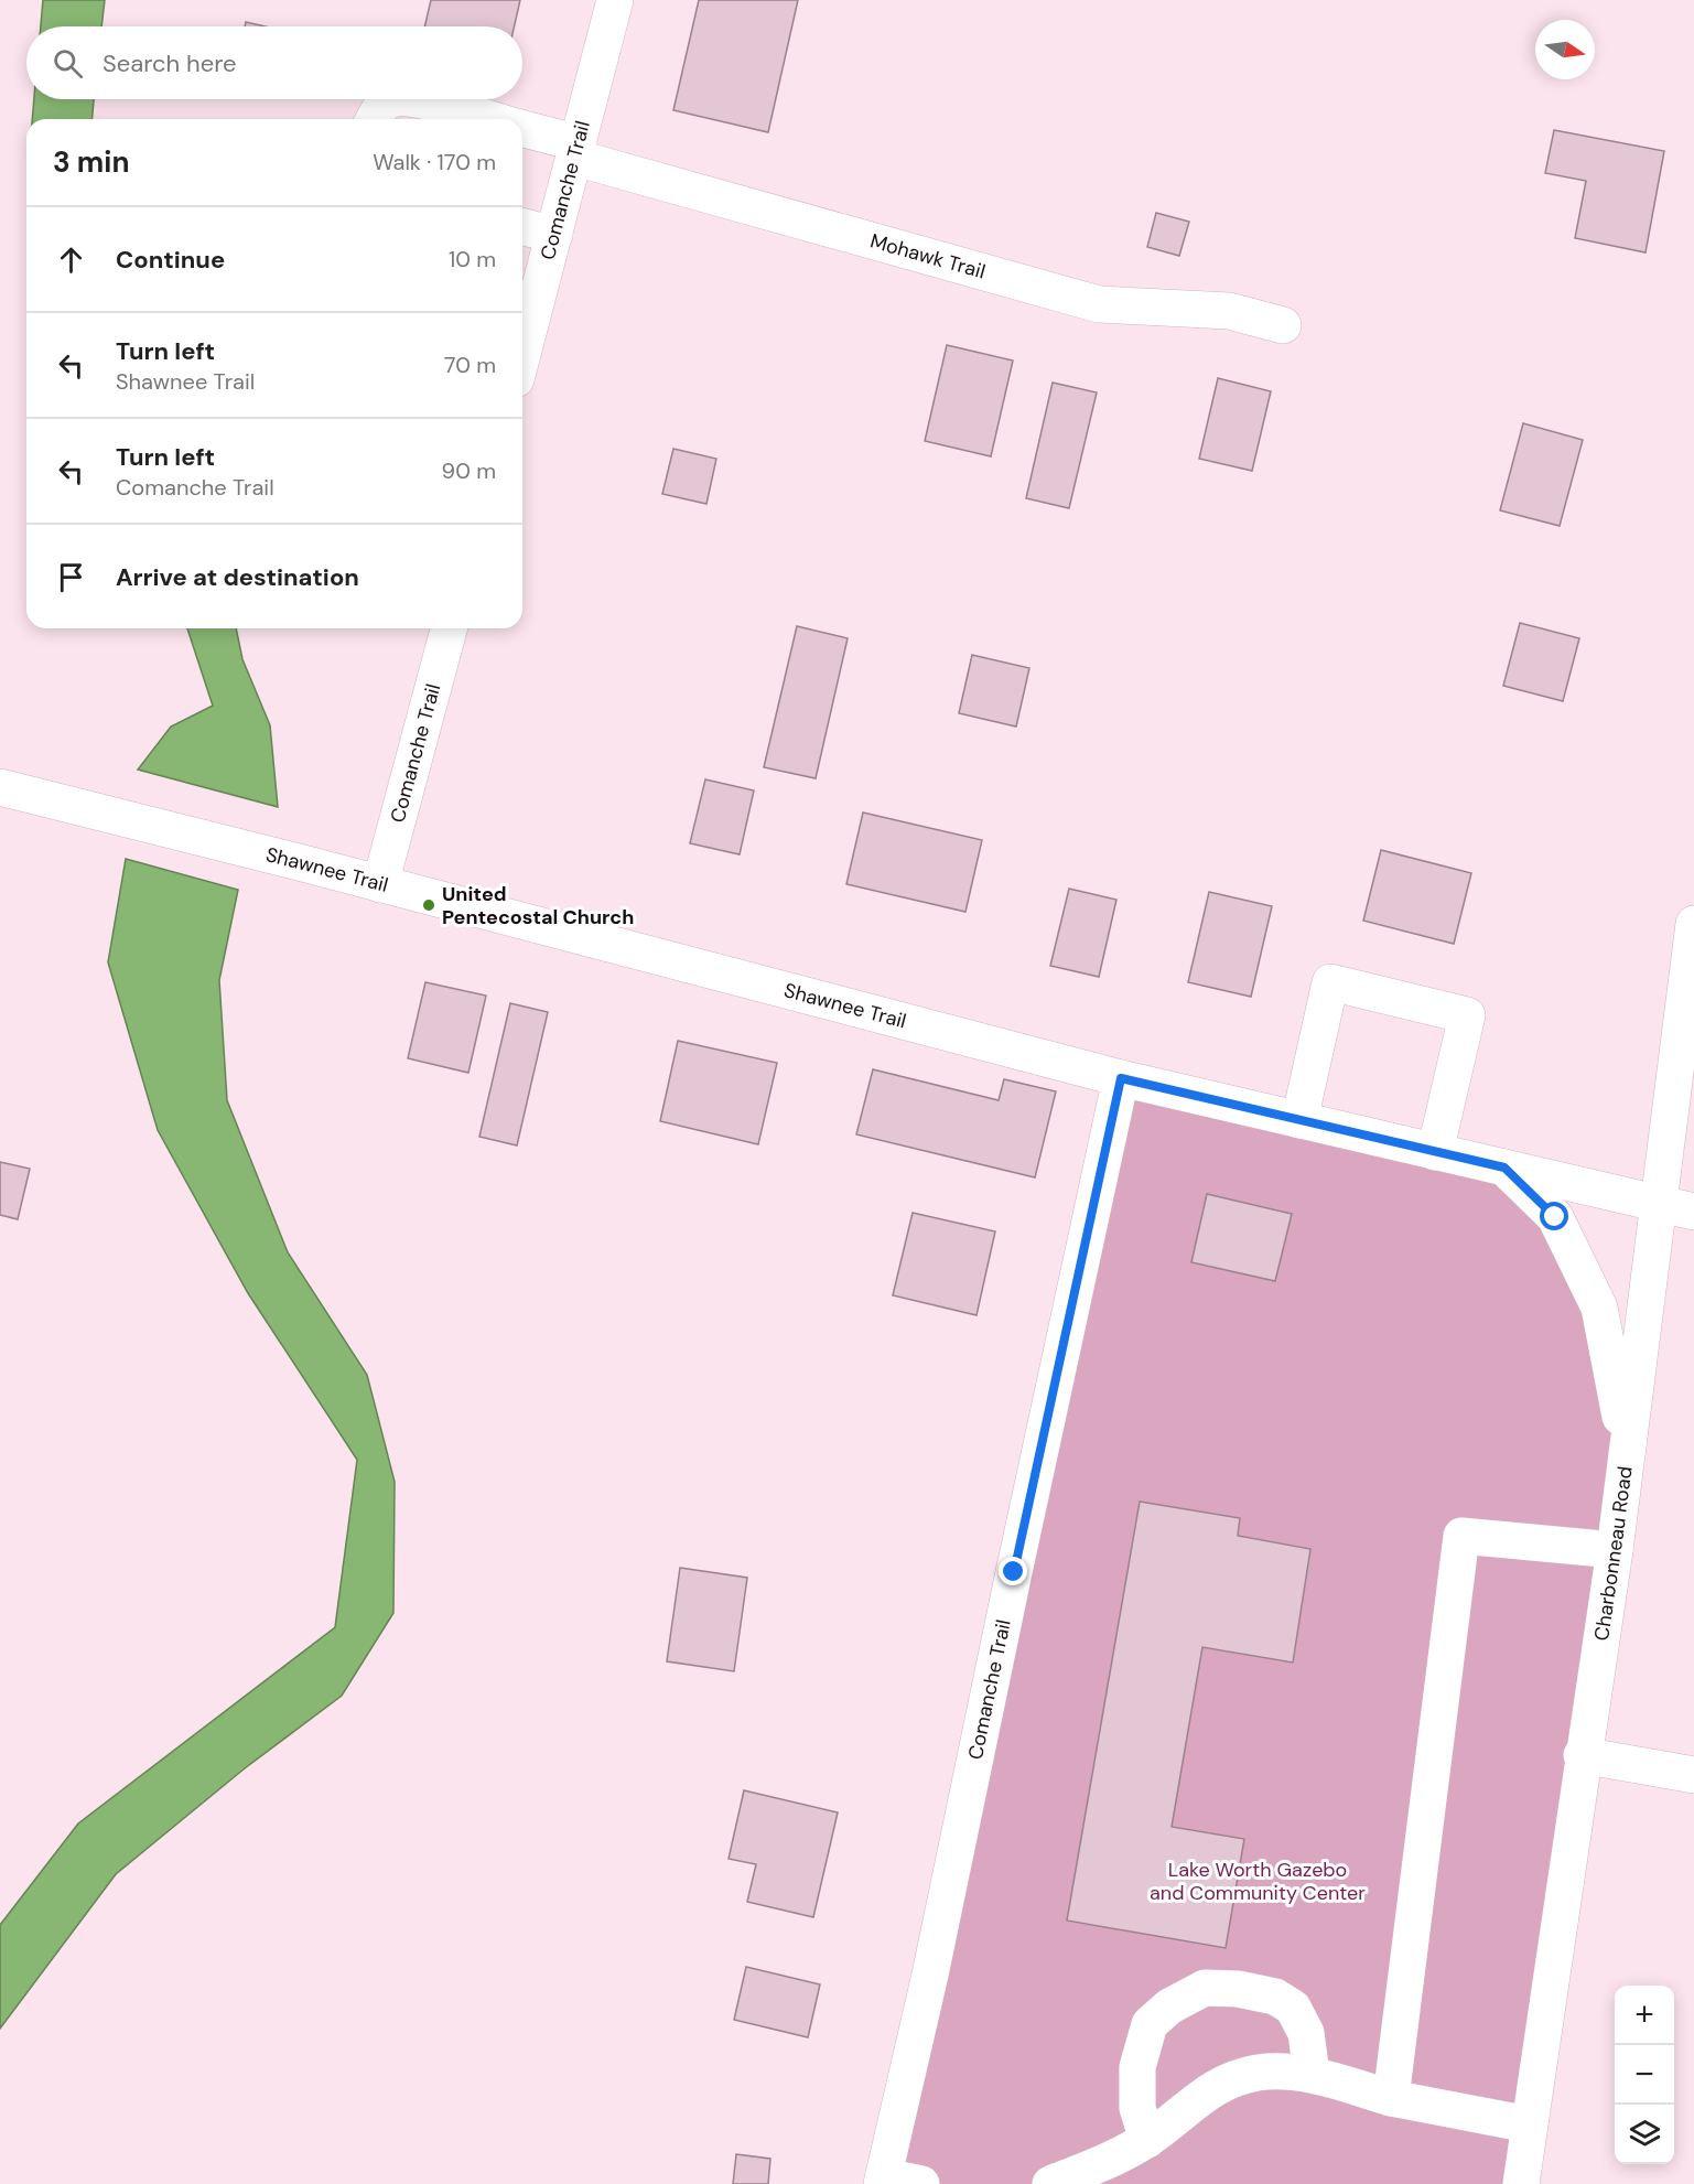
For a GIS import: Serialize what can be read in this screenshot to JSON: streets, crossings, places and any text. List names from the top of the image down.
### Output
{
  "streets": {
    "street": [
      "Comanche Trail",
      "Mohawk Trail",
      "Shawnee Trail",
      "Charbonneau Road"
    ]
  },
  "crossings": [
    ["Comanche Trail", "Mohawk Trail"],
    ["Comanche Trail", "Shawnee Trail"],
    ["Shawnee Trail", "Charbonneau Road"]
  ],
  "parks": ["Lake Worth Gazebo and Community Center"],
  "places": ["United Pentecostal Church"],
  "north": "right",
  "page": {
    "search": "Search here",
    "heading": ["3 min", "Walk · 170 m"],
    "list": [
      ["Continue", "10 m"],
      ["Turn left", "Shawnee Trail", "70 m"],
      ["Turn left", "Comanche Trail", "90 m"],
      "Arrive at destination"
    ],
    "map_buttons": ["+", "−"]
  }
}
